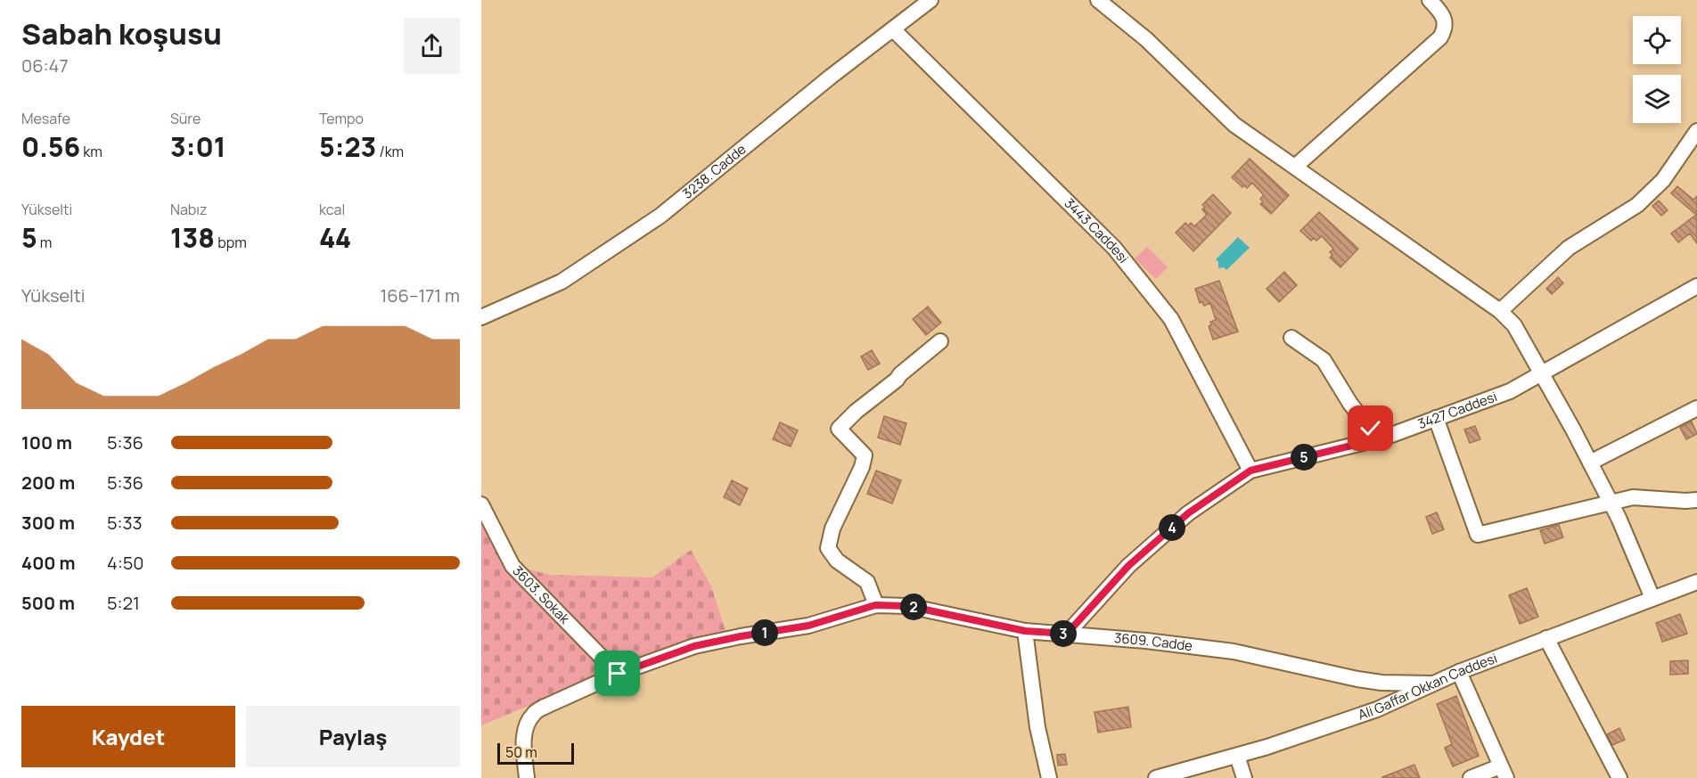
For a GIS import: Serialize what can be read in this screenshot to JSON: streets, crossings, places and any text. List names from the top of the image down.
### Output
{
  "streets": {
    "street": [
      "3238. Cadde",
      "3443 Caddesi",
      "3427 Caddesi",
      "3603. Sokak",
      "3609. Cadde",
      "Ali Gaffar Okkan Caddesi"
    ]
  },
  "crossings": [
    ["3238. Cadde", "3443 Caddesi"],
    ["3443 Caddesi", "3427 Caddesi"],
    ["3427 Caddesi", "3609. Cadde"],
    ["3603. Sokak", "3609. Cadde"],
    ["3609. Cadde", "Ali Gaffar Okkan Caddesi"]
  ],
  "scale_bar": "50 m",
  "page": {
    "heading": ["Sabah koşusu", "06:47"],
    "stats": [
      ["Mesafe", "0.56 km"],
      ["Süre", "3:01"],
      ["Tempo", "5:23 /km"],
      ["Yükselti", "5 m"],
      ["Nabız", "138 bpm"],
      ["kcal", "44"]
    ],
    "chart": ["Yükselti", "166–171 m"],
    "list": [
      {
        "name": "100 m",
        "note": "5:36"
      },
      {
        "name": "200 m",
        "note": "5:36"
      },
      {
        "name": "300 m",
        "note": "5:33"
      },
      {
        "name": "400 m",
        "note": "4:50"
      },
      {
        "name": "500 m",
        "note": "5:21"
      }
    ],
    "pins": [
      "5",
      "4",
      "2",
      "1",
      "3"
    ],
    "buttons": ["Kaydet", "Paylaş"],
    "scale": "50 m"
  }
}
